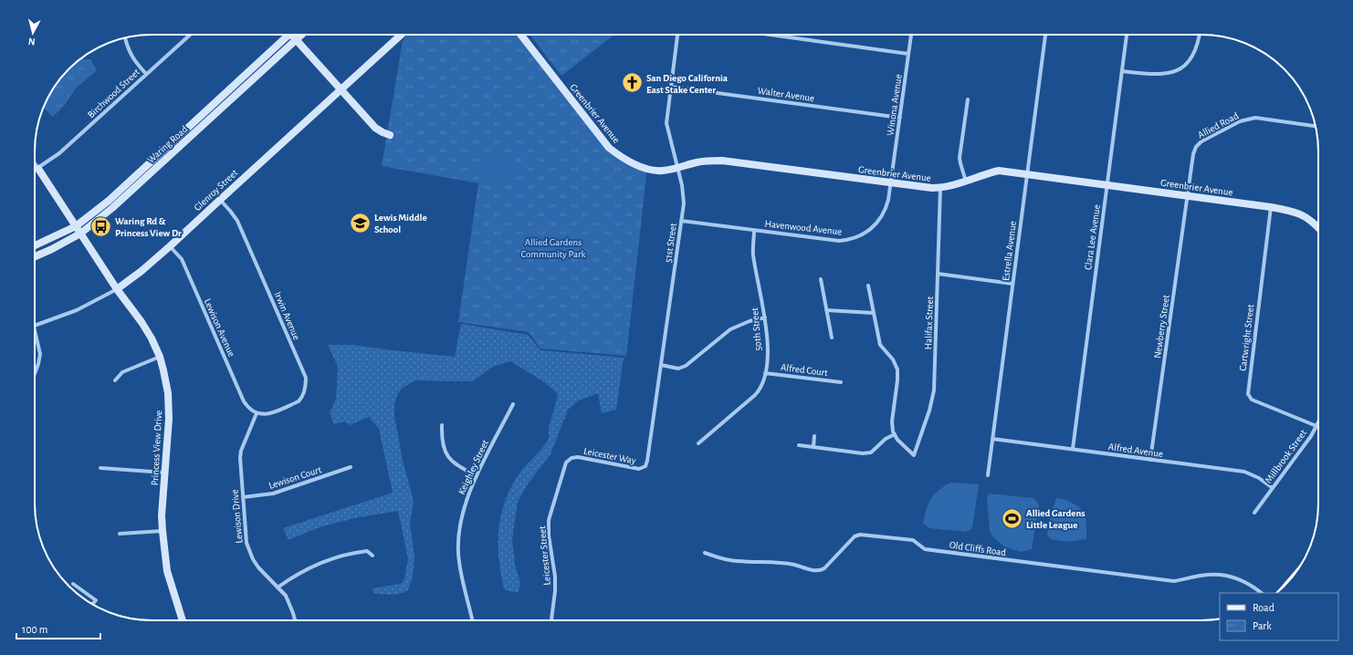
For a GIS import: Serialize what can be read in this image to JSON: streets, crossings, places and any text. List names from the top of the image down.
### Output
{
  "streets": {
    "street": [
      "Birchwood Street",
      "Walter Avenue",
      "Winona Avenue",
      "Greenbrier Avenue",
      "Allied Road",
      "Waring Road",
      "Glenroy Street",
      "Havenwood Avenue",
      "Clara Lee Avenue",
      "51st Street",
      "Estrella Avenue",
      "Irwin Avenue",
      "Halifax Street",
      "Newberry Street",
      "Lewison Avenue",
      "50th Street",
      "Cartwright Street",
      "Alfred Court",
      "Princess View Drive",
      "Alfred Avenue",
      "Leicester Way",
      "Millbrook Street",
      "Keighley Street",
      "Lewison Court",
      "Lewison Drive",
      "Old Cliffs Road",
      "Leicester Street"
    ]
  },
  "crossings": [
    ["Birchwood Street", "Princess View Drive"],
    ["Walter Avenue", "Winona Avenue"],
    ["Walter Avenue", "51st Street"],
    ["Winona Avenue", "Greenbrier Avenue"],
    ["Winona Avenue", "Havenwood Avenue"],
    ["Greenbrier Avenue", "Allied Road"],
    ["Greenbrier Avenue", "Havenwood Avenue"],
    ["Greenbrier Avenue", "Clara Lee Avenue"],
    ["Greenbrier Avenue", "51st Street"],
    ["Greenbrier Avenue", "Estrella Avenue"],
    ["Greenbrier Avenue", "Halifax Street"],
    ["Greenbrier Avenue", "Newberry Street"],
    ["Greenbrier Avenue", "Cartwright Street"],
    ["Allied Road", "Newberry Street"],
    ["Waring Road", "Princess View Drive"],
    ["Glenroy Street", "Irwin Avenue"],
    ["Glenroy Street", "Lewison Avenue"],
    ["Glenroy Street", "Princess View Drive"],
    ["Havenwood Avenue", "51st Street"],
    ["Havenwood Avenue", "50th Street"],
    ["Clara Lee Avenue", "Alfred Avenue"],
    ["51st Street", "Leicester Way"],
    ["Estrella Avenue", "Alfred Avenue"],
    ["Irwin Avenue", "Lewison Avenue"],
    ["Irwin Avenue", "Lewison Drive"],
    ["Newberry Street", "Alfred Avenue"],
    ["Lewison Avenue", "Lewison Drive"],
    ["50th Street", "Alfred Court"],
    ["Cartwright Street", "Millbrook Street"],
    ["Alfred Avenue", "Millbrook Street"],
    ["Leicester Way", "Leicester Street"],
    ["Lewison Court", "Lewison Drive"]
  ],
  "parks": ["Allied Gardens Community Park"],
  "places": {
    "church": ["San Diego California East Stake Center"],
    "school or university": ["Lewis Middle School"],
    "bus stop": ["Waring Rd & Princess View Dr"],
    "sports": ["Allied Gardens Little League"]
  },
  "legend": ["Road", "Park"],
  "scale_bar": "100 m",
  "north": "bottom"
}
